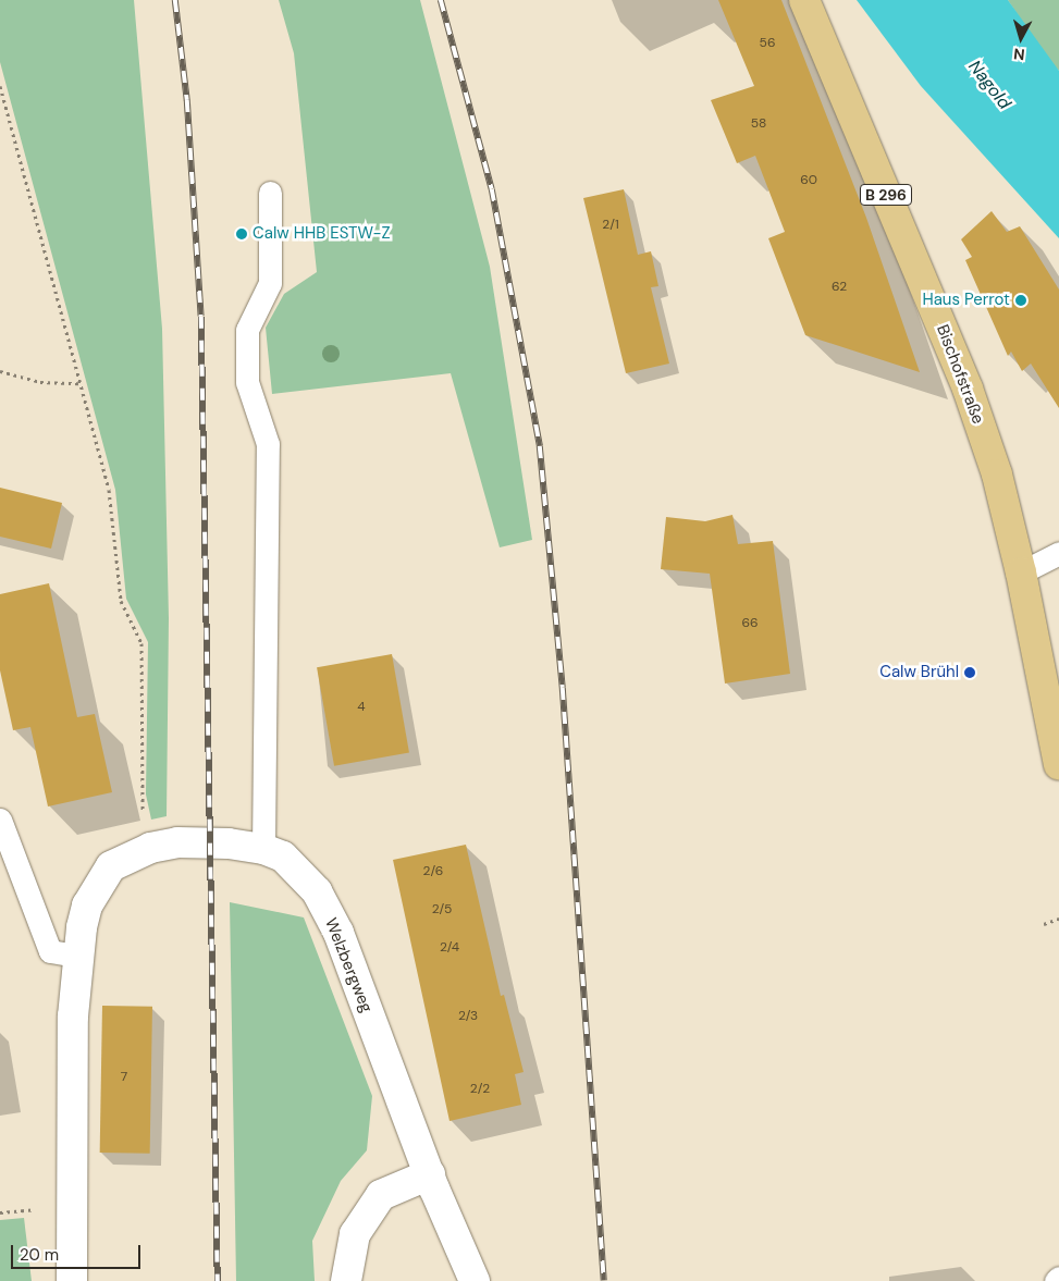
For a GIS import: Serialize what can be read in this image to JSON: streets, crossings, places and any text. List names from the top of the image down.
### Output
{
  "streets": {
    "main road": ["B 296", "Bischofstraße"],
    "street": ["Welzbergweg"]
  },
  "water": ["Nagold"],
  "places": ["Calw HHB ESTW-Z", "Haus Perrot", "Calw Brühl"],
  "house_numbers": [
    "56",
    "58",
    "60",
    "2/1",
    "62",
    "66",
    "4",
    "2/6",
    "2/5",
    "2/4",
    "2/3",
    "7",
    "2/2"
  ],
  "scale_bar": "20 m",
  "north": "bottom"
}
